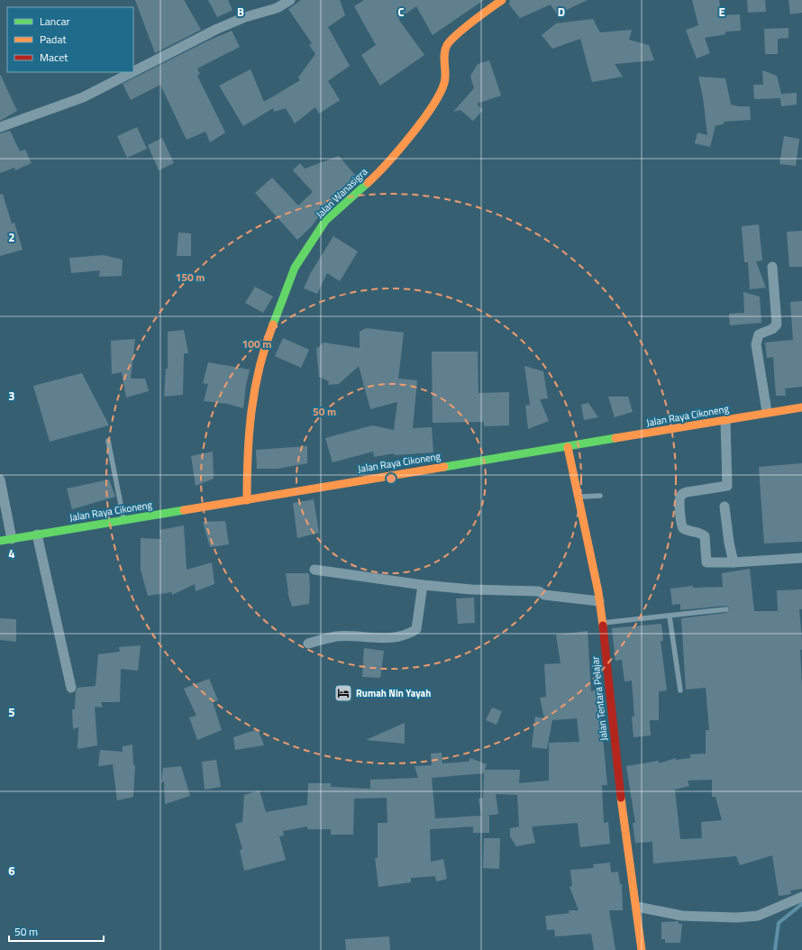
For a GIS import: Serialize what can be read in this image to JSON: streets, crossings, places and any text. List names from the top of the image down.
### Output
{
  "streets": {
    "main road": ["Jalan Wanasigra", "Jalan Raya Cikoneng", "Jalan Tentara Pelajar"]
  },
  "crossings": [
    ["Jalan Wanasigra", "Jalan Raya Cikoneng"],
    ["Jalan Raya Cikoneng", "Jalan Tentara Pelajar"]
  ],
  "places": {
    "hotel": ["Rumah Nin Yayah"]
  },
  "legend": ["Lancar", "Padat", "Macet"],
  "scale_bar": "50 m",
  "grid": {
    "columns": [
      "B",
      "C",
      "D",
      "E"
    ],
    "rows": [
      "2",
      "3",
      "4",
      "5",
      "6"
    ]
  },
  "rings": ["150 m", "100 m", "50 m"]
}
